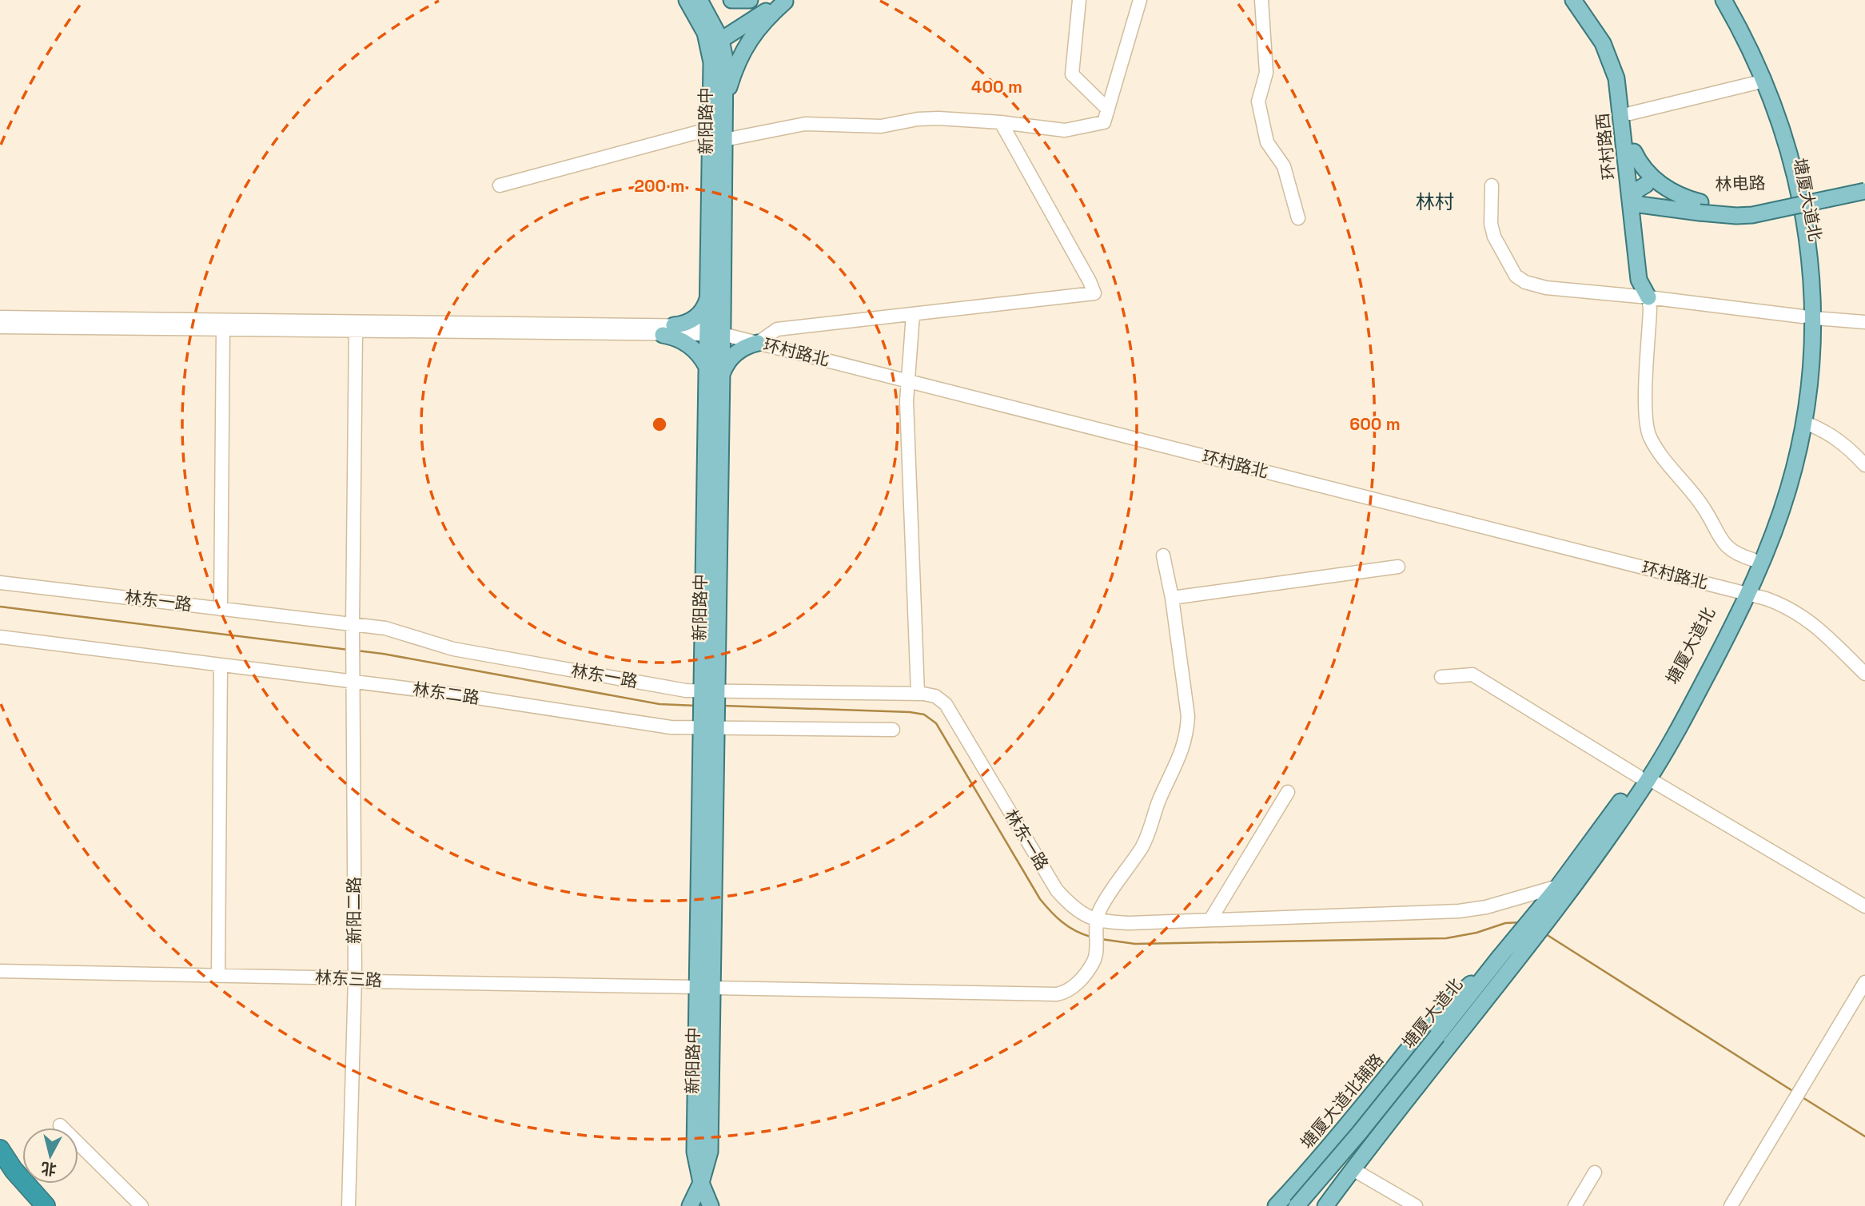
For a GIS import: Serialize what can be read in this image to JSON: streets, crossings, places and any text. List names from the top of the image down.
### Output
{
  "streets": {
    "main road": [
      "新阳路中",
      "环村路西",
      "林电路",
      "塘厦大道北",
      "塘厦大道北辅路"
    ],
    "street": [
      "环村路北",
      "林东一路",
      "林东二路",
      "新阳二路",
      "林东三路"
    ]
  },
  "crossings": [
    ["新阳路中", "环村路北"],
    ["新阳路中", "林东一路"],
    ["新阳路中", "林东二路"],
    ["新阳路中", "林东三路"],
    ["环村路西", "林电路"],
    ["环村路西", "塘厦大道北"],
    ["塘厦大道北", "环村路北"],
    ["塘厦大道北", "塘厦大道北辅路"],
    ["林东一路", "新阳二路"],
    ["林东一路", "林东三路"],
    ["林东二路", "新阳二路"],
    ["新阳二路", "林东三路"]
  ],
  "districts": ["林村"],
  "north": "bottom",
  "rings": ["400 m", "200 m", "600 m"]
}
